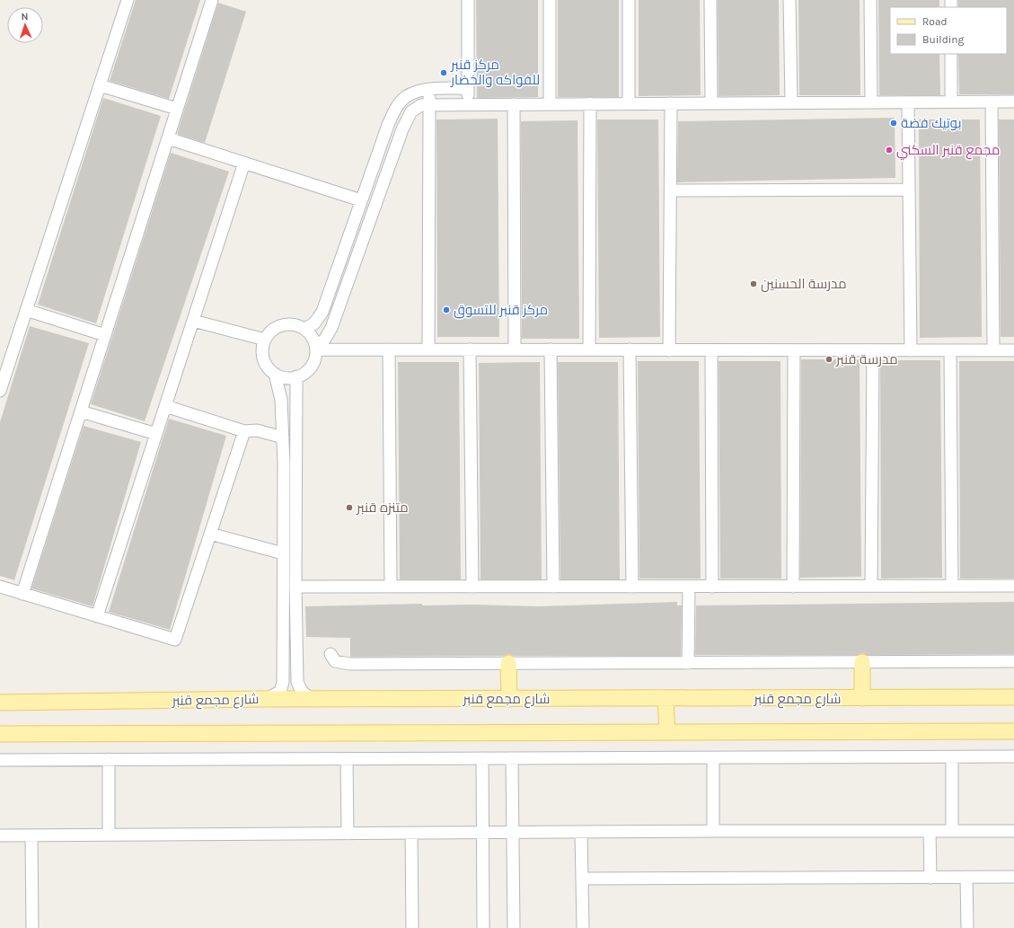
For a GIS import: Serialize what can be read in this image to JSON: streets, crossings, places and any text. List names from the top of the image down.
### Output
{
  "streets": {
    "main road": ["شارع مجمع قنبر"]
  },
  "places": [
    "مركز قنبر للفواكه والخضار",
    "بوتيك فضة",
    "مجمع قنبر السكني",
    "مدرسة الحسنين",
    "مركز قنبر للتسوق",
    "مدرسة قنبر",
    "متنزه قنبر"
  ],
  "legend": ["Road", "Building"],
  "north": "top"
}
